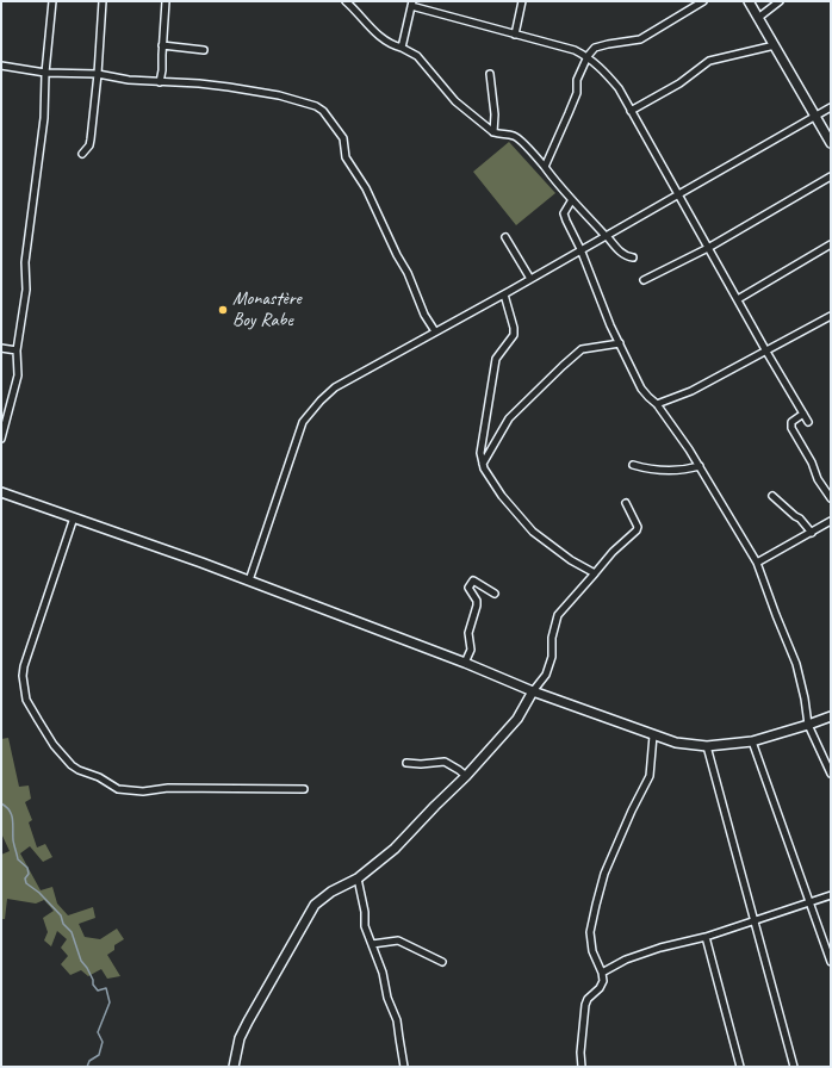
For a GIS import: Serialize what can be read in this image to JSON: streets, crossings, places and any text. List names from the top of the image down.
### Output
{
  "places": ["Monastère Boy Rabe"]
}
